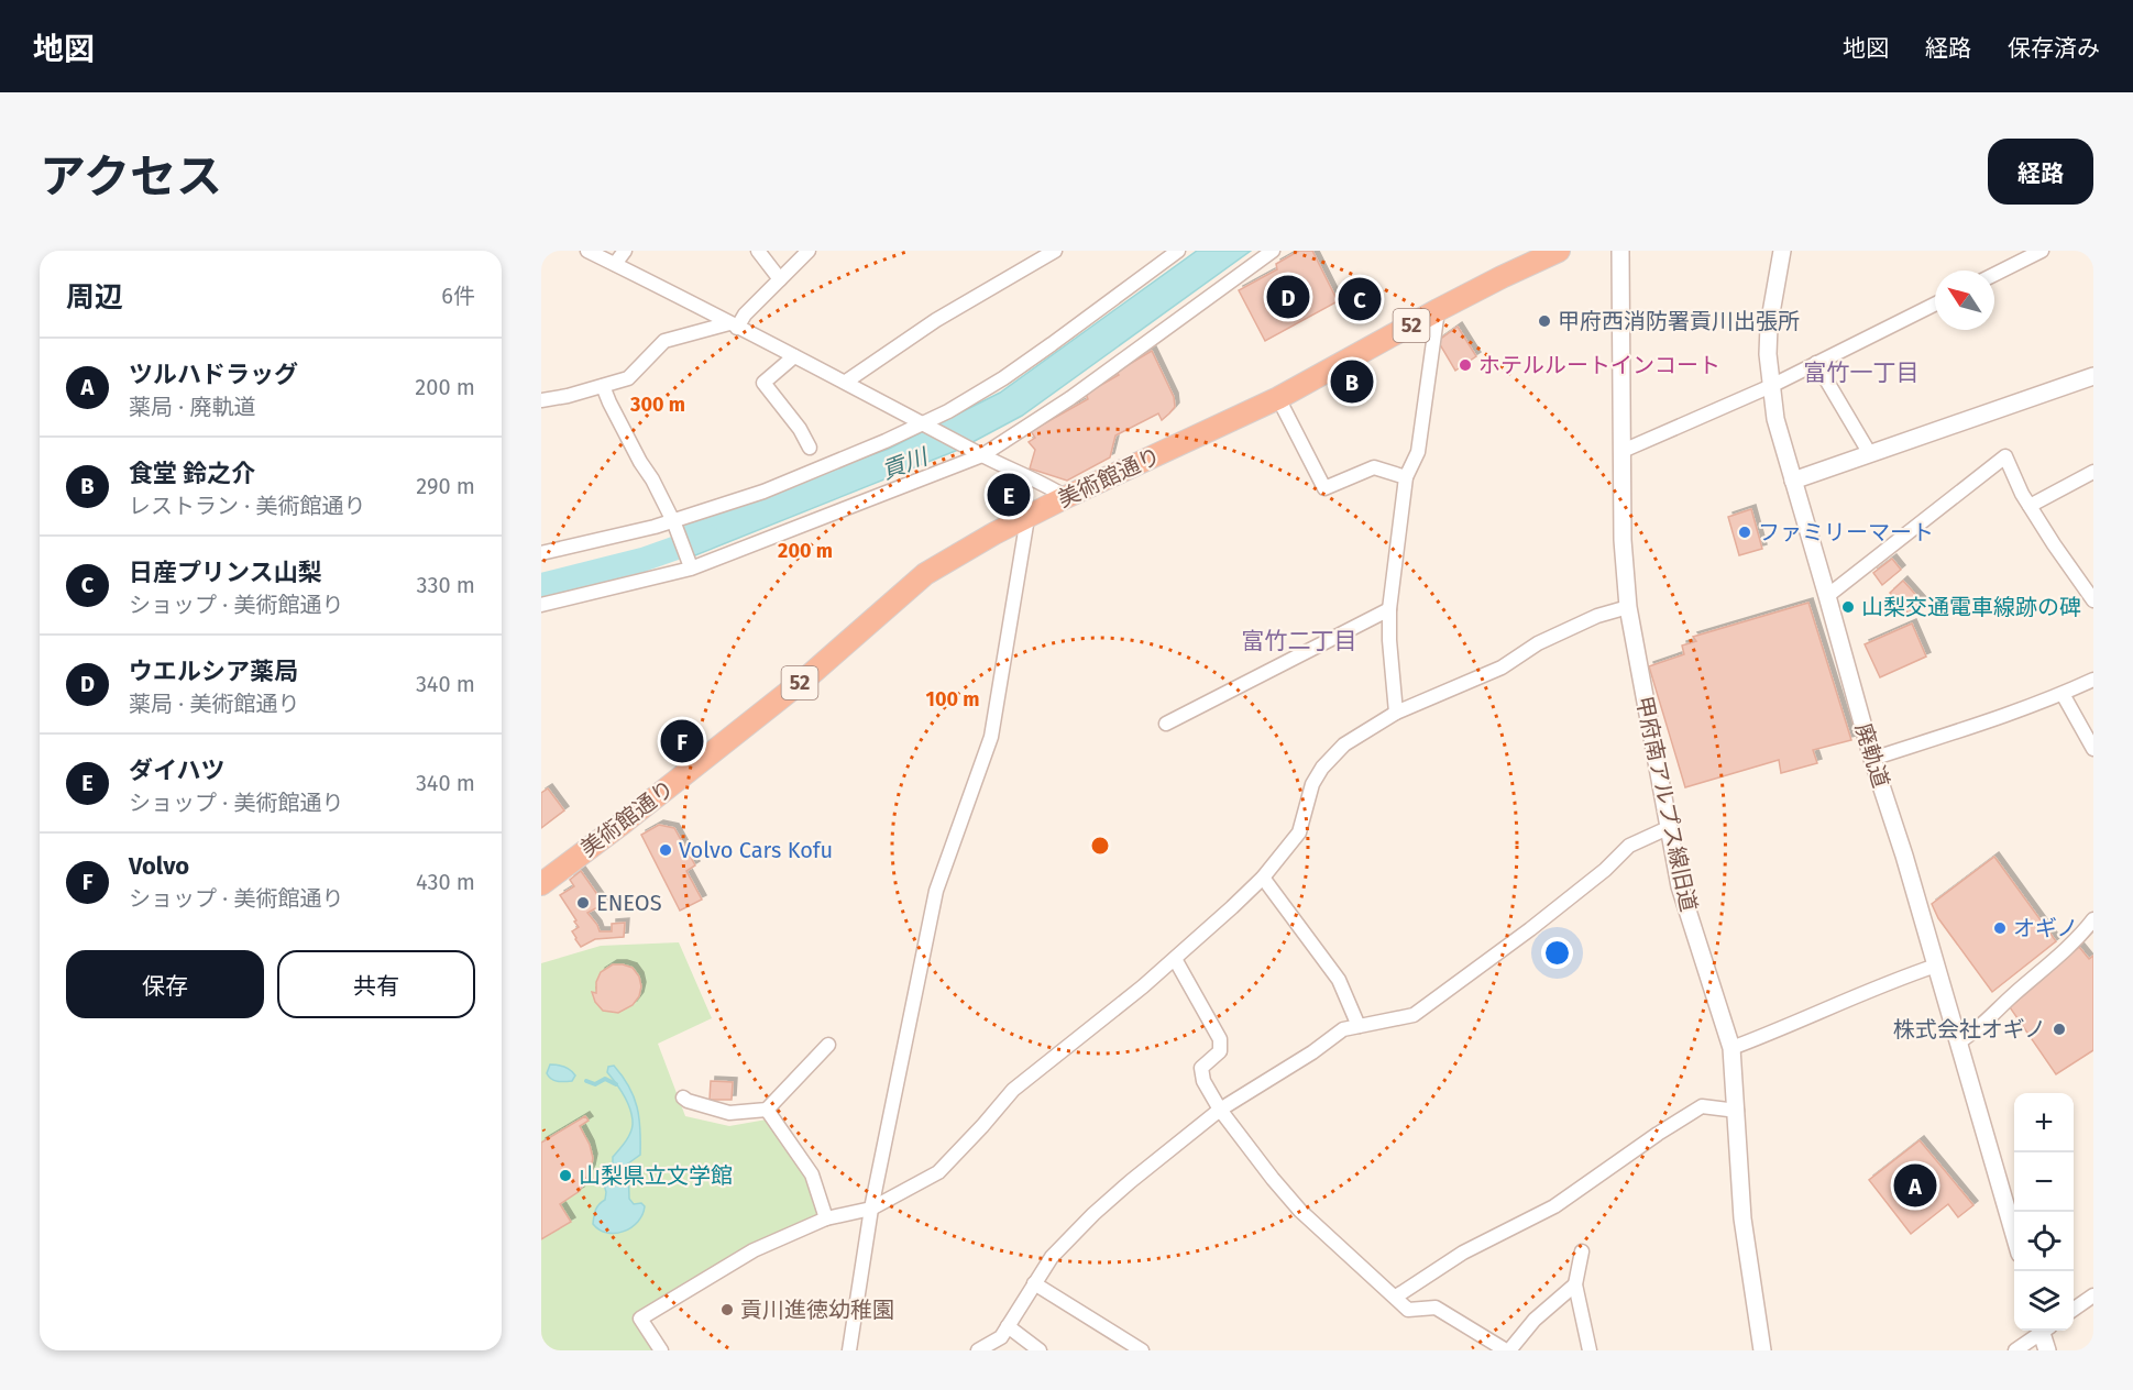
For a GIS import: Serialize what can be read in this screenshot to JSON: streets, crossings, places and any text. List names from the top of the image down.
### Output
{
  "streets": {
    "highway": ["52", "美術館通り"],
    "street": ["廃軌道", "甲府南アルプス線旧道"]
  },
  "districts": ["富竹一丁目", "富竹二丁目"],
  "water": ["貢川"],
  "places": [
    "甲府西消防署貢川出張所",
    "ホテルルートインコート",
    "ファミリーマート",
    "山梨交通電車線跡の碑",
    "Volvo Cars Kofu",
    "ENEOS",
    "オギノ",
    "株式会社オギノ",
    "山梨県立文学館",
    "貢川進徳幼稚園"
  ],
  "north": "top left",
  "page": {
    "header": "地図",
    "nav": ["地図", "経路", "保存済み"],
    "title": "アクセス",
    "buttons": [
      "経路",
      ["保存", "共有"]
    ],
    "heading": ["周辺", "6件"],
    "pins": [
      "D",
      "C",
      "B",
      "E",
      "F",
      "A"
    ],
    "list": [
      {
        "mark": "A",
        "name": "ツルハドラッグ",
        "note": "薬局 · 廃軌道",
        "value": "200 m"
      },
      {
        "mark": "B",
        "name": "食堂 鈴之介",
        "note": "レストラン · 美術館通り",
        "value": "290 m"
      },
      {
        "mark": "C",
        "name": "日産プリンス山梨",
        "note": "ショップ · 美術館通り",
        "value": "330 m"
      },
      {
        "mark": "D",
        "name": "ウエルシア薬局",
        "note": "薬局 · 美術館通り",
        "value": "340 m"
      },
      {
        "mark": "E",
        "name": "ダイハツ",
        "note": "ショップ · 美術館通り",
        "value": "340 m"
      },
      {
        "mark": "F",
        "name": "Volvo",
        "note": "ショップ · 美術館通り",
        "value": "430 m"
      }
    ],
    "map_buttons": ["+", "−"]
  },
  "rings": ["300 m", "200 m", "100 m"]
}
